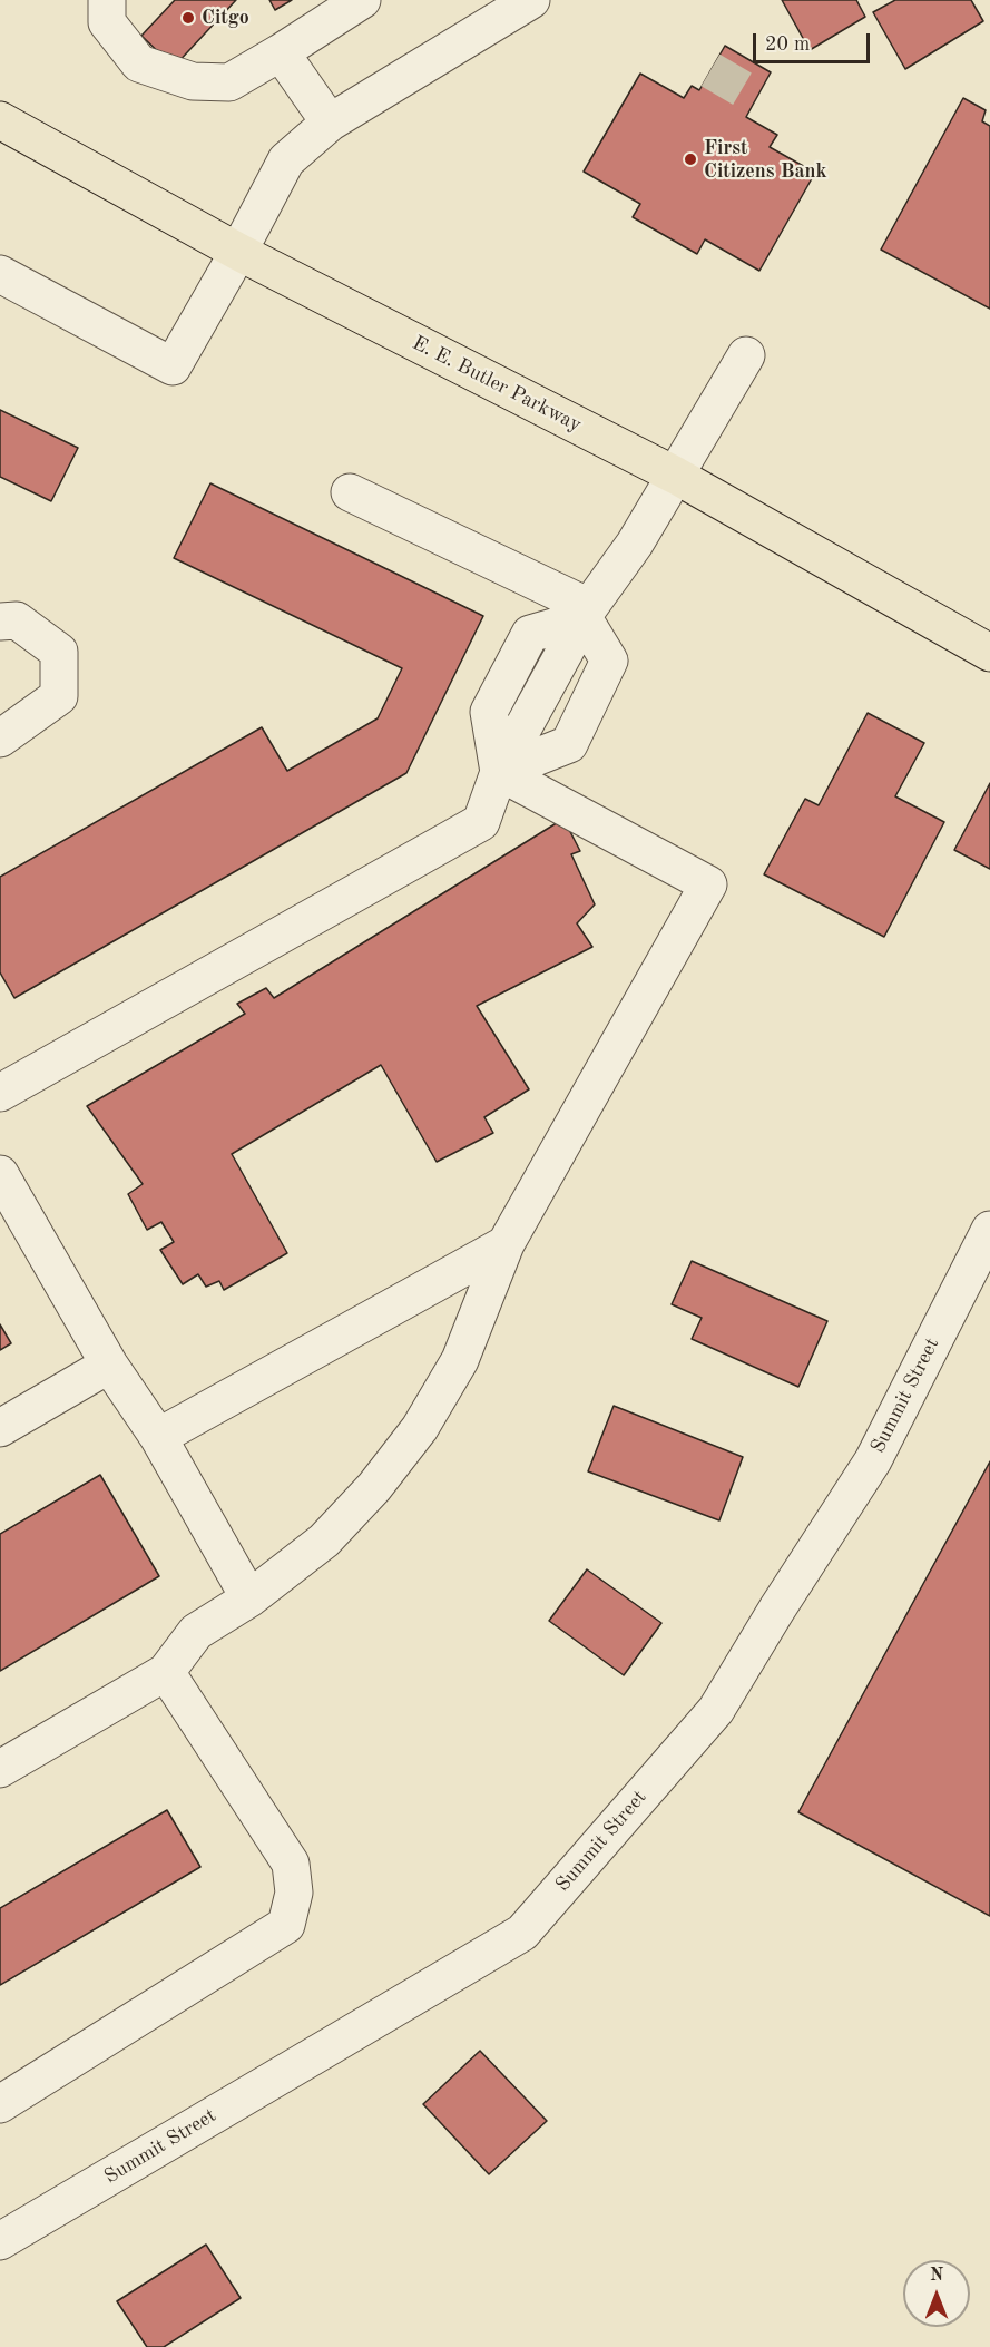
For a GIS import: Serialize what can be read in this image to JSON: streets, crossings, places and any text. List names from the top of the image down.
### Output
{
  "streets": {
    "highway": ["E. E. Butler Parkway"],
    "street": ["Summit Street"]
  },
  "places": ["Citgo", "First Citizens Bank"],
  "scale_bar": "20 m",
  "north": "top"
}
